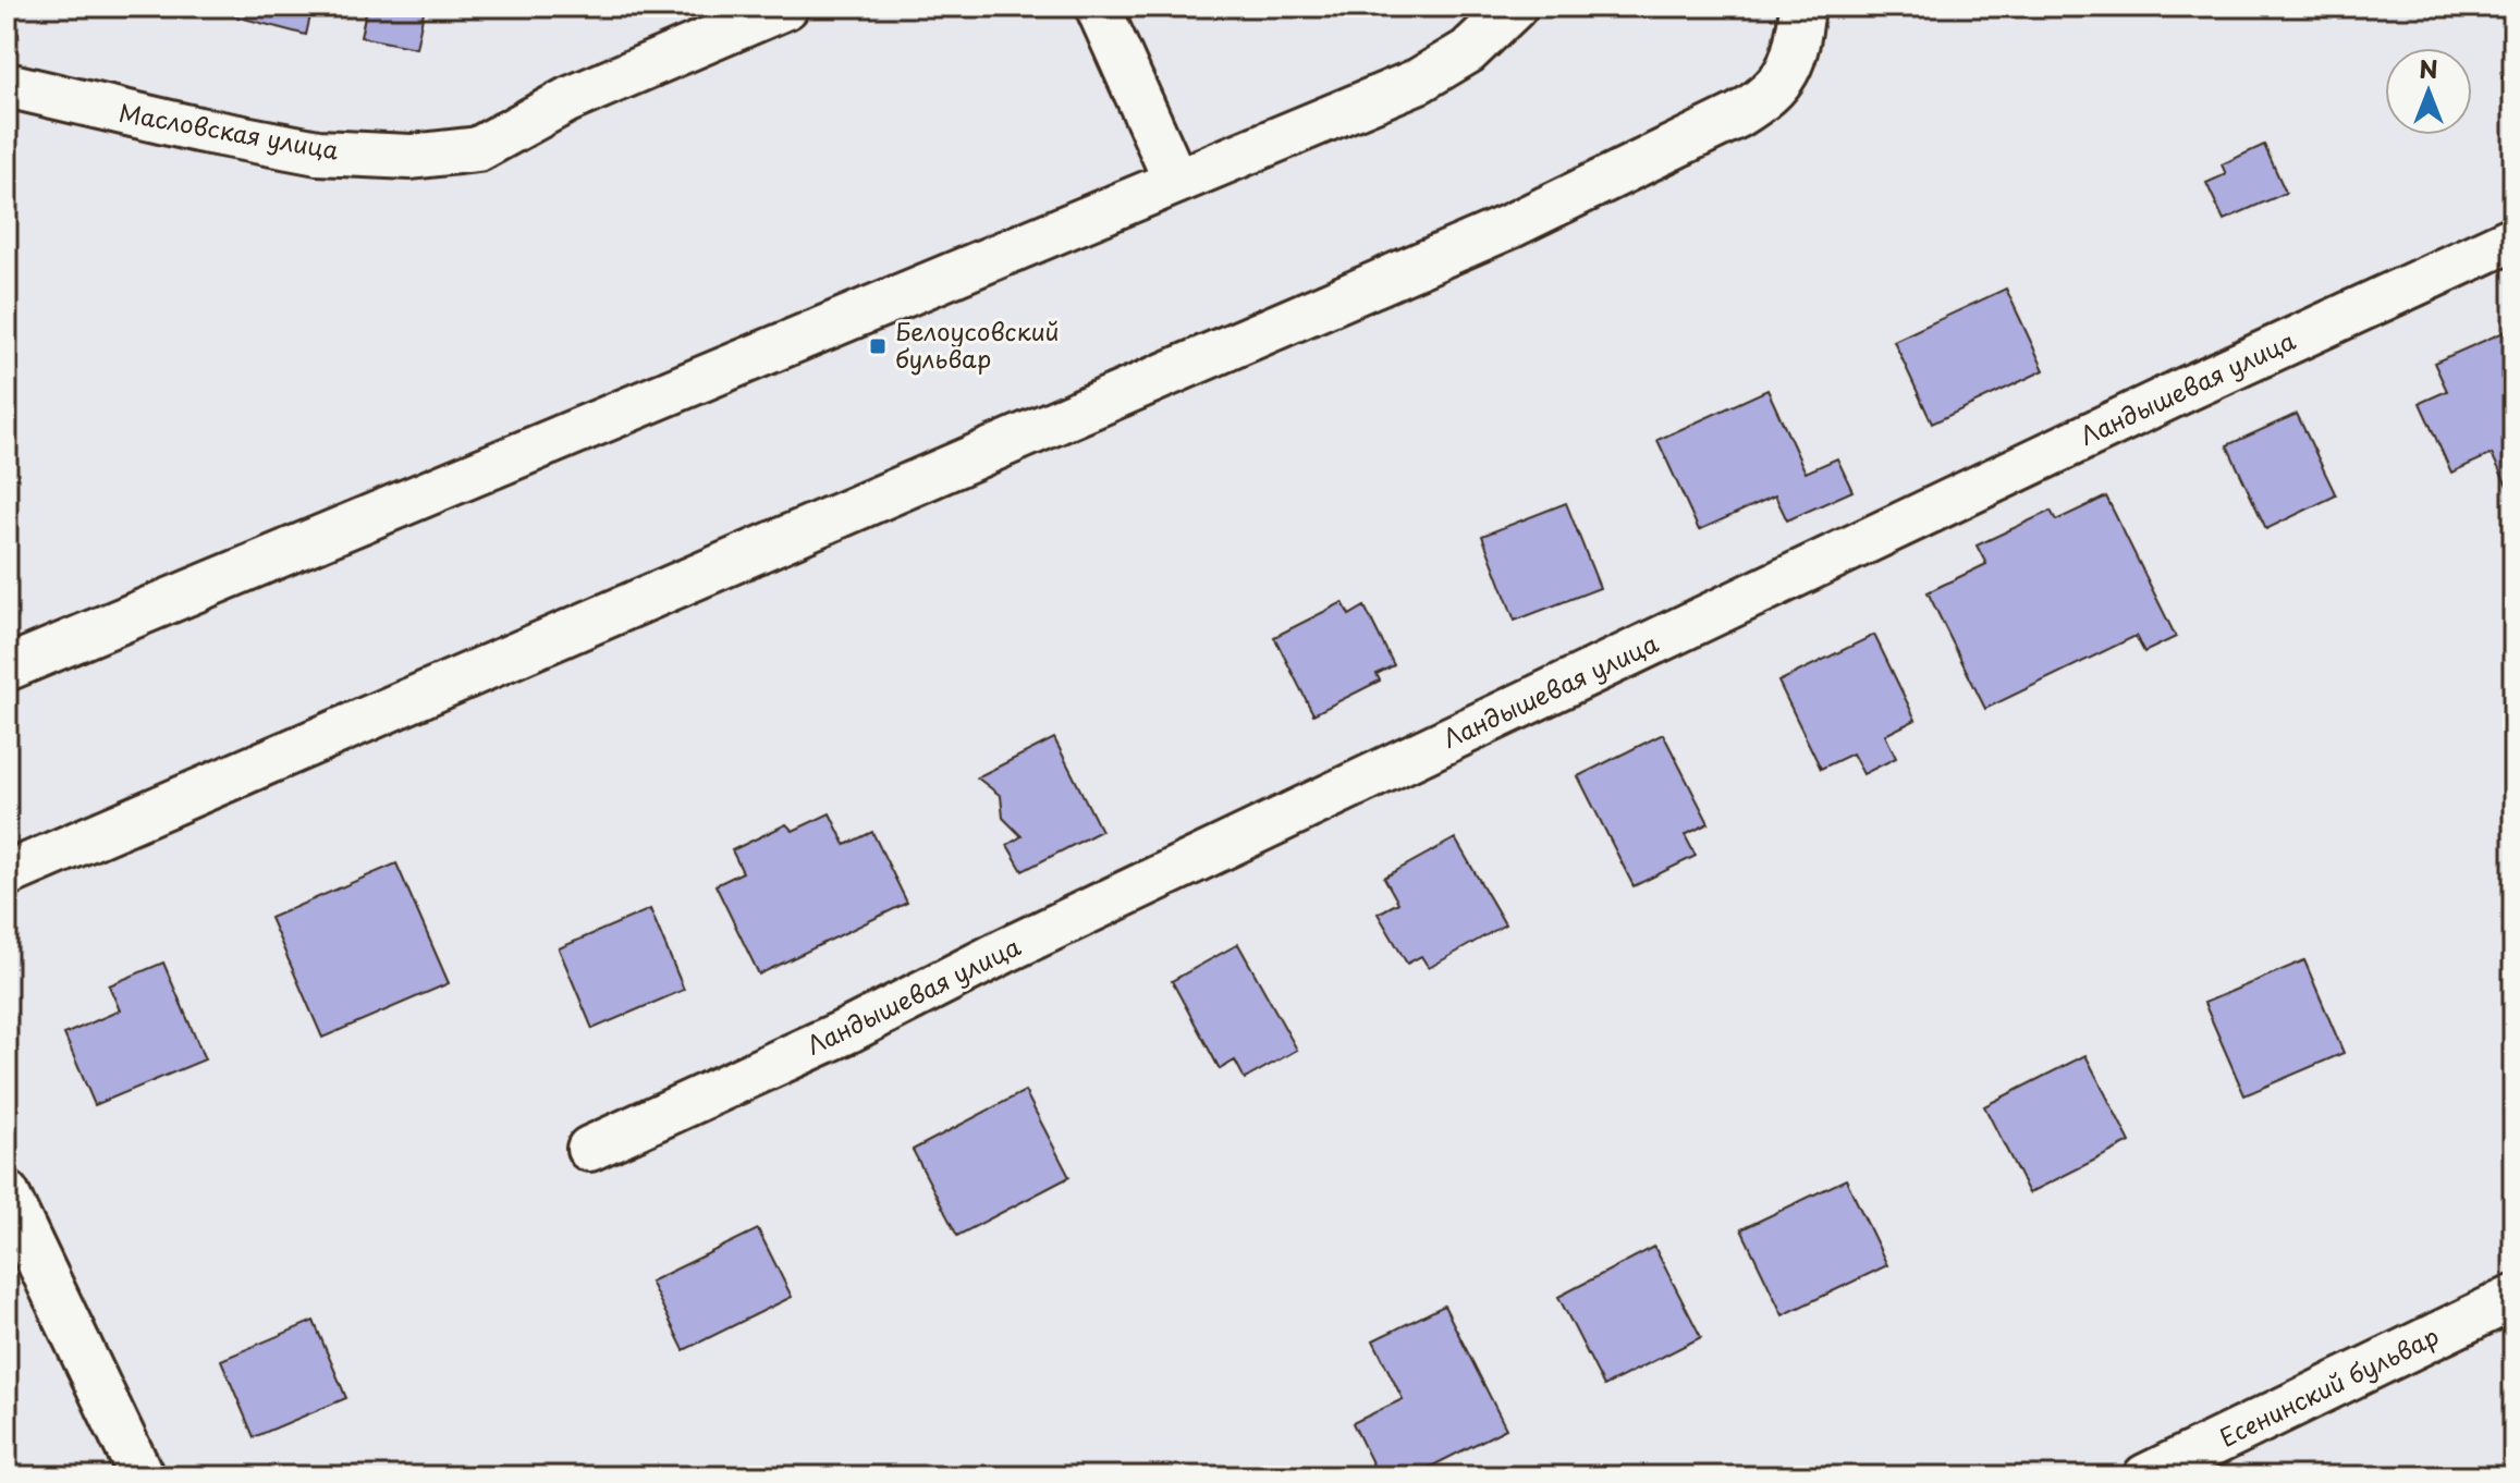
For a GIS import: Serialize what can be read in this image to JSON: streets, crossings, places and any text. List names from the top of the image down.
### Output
{
  "streets": {
    "street": ["Масловская улица", "Ландышевая улица", "Есенинский бульвар"]
  },
  "places": {
    "transit": ["Белоусовский бульвар"]
  },
  "north": "top"
}
